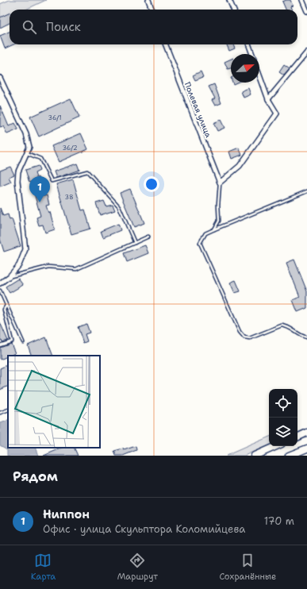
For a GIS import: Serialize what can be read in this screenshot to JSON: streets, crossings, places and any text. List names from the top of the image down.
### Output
{
  "streets": {
    "street": ["Полевая улица"]
  },
  "house_numbers": ["36/1", "36/2", "38"],
  "north": "top right",
  "page": {
    "search": "Поиск",
    "pins": "1",
    "heading": "Рядом",
    "list": [
      {
        "mark": "1",
        "name": "Ниппон",
        "note": "Офис · улица Скульптора Коломийцева",
        "value": "170 m"
      }
    ],
    "nav": ["Карта", "Маршрут", "Сохранённые"]
  }
}
